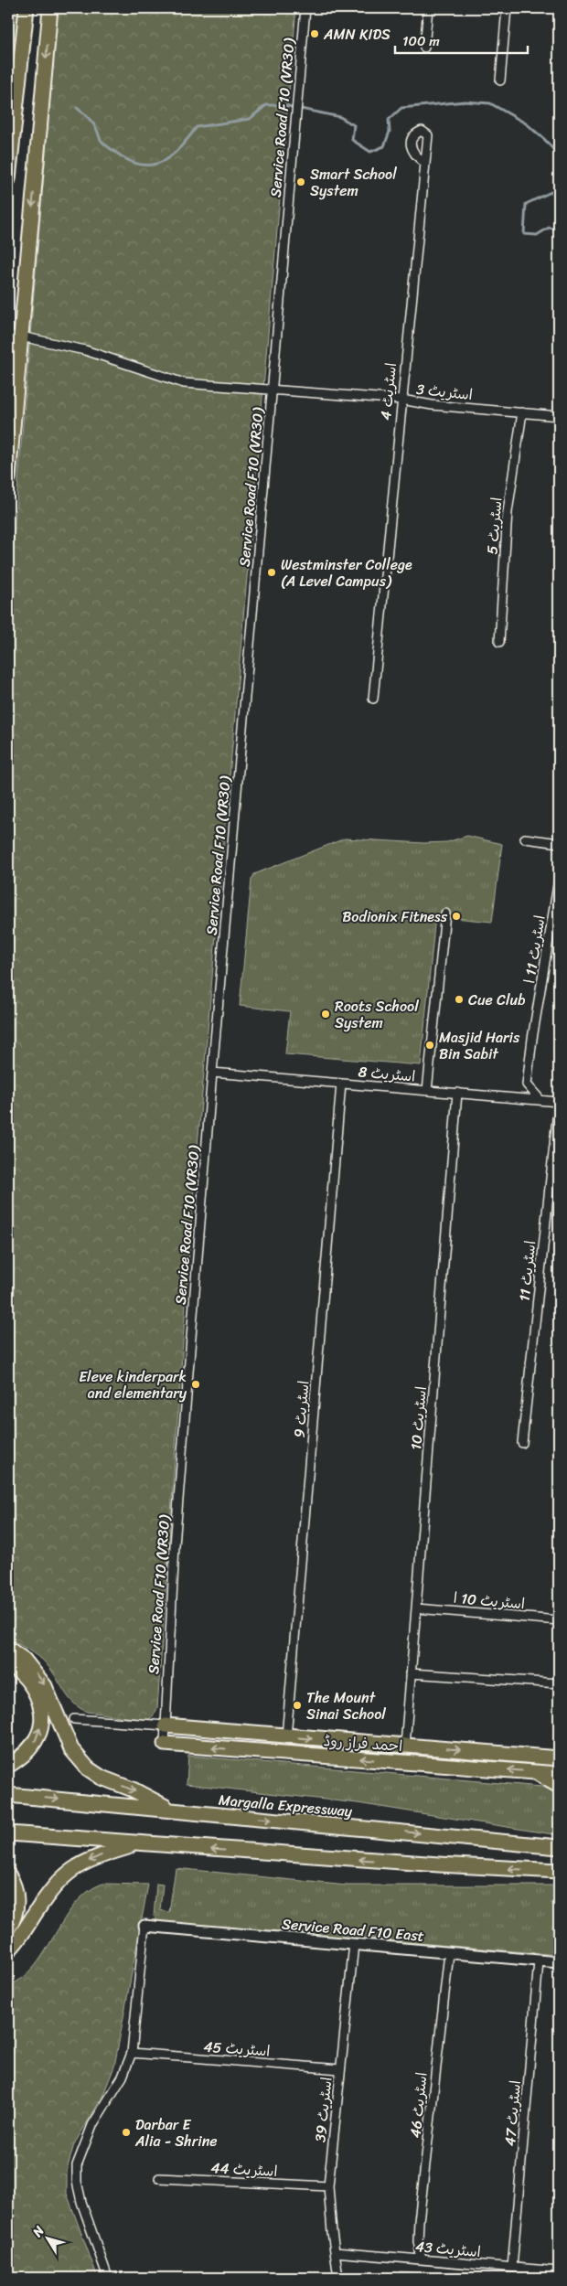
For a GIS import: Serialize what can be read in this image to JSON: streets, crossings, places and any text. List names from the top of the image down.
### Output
{
  "streets": {
    "main road": ["احمد فراز روڈ", "Margalla Expressway"],
    "street": [
      "Service Road F10 (VR30)",
      "اسٹریٹ 4",
      "اسٹریٹ 3",
      "اسٹریٹ 5",
      "اسٹریٹ 11 ا",
      "اسٹریٹ 8",
      "اسٹریٹ 11",
      "اسٹریٹ 9",
      "اسٹریٹ 10",
      "اسٹریٹ 10 ا",
      "Service Road F10 East",
      "اسٹریٹ 45",
      "اسٹریٹ 46",
      "اسٹریٹ 39",
      "اسٹریٹ 47",
      "اسٹریٹ 44",
      "اسٹریٹ 43"
    ]
  },
  "crossings": [
    ["Service Road F10 (VR30)", "اسٹریٹ 3"],
    ["Service Road F10 (VR30)", "اسٹریٹ 8"],
    ["Service Road F10 (VR30)", "احمد فراز روڈ"],
    ["اسٹریٹ 4", "اسٹریٹ 3"],
    ["اسٹریٹ 3", "اسٹریٹ 5"],
    ["اسٹریٹ 11 ا", "اسٹریٹ 8"],
    ["اسٹریٹ 8", "اسٹریٹ 11"],
    ["اسٹریٹ 8", "اسٹریٹ 9"],
    ["اسٹریٹ 8", "اسٹریٹ 10"],
    ["اسٹریٹ 9", "احمد فراز روڈ"],
    ["اسٹریٹ 10", "اسٹریٹ 10 ا"],
    ["اسٹریٹ 10", "احمد فراز روڈ"],
    ["Service Road F10 East", "اسٹریٹ 46"],
    ["Service Road F10 East", "اسٹریٹ 39"],
    ["Service Road F10 East", "اسٹریٹ 47"],
    ["اسٹریٹ 45", "اسٹریٹ 39"],
    ["اسٹریٹ 46", "اسٹریٹ 43"],
    ["اسٹریٹ 39", "اسٹریٹ 44"],
    ["اسٹریٹ 39", "اسٹریٹ 43"],
    ["اسٹریٹ 47", "اسٹریٹ 43"]
  ],
  "places": [
    "AMN KIDS",
    "Smart School System",
    "Westminster College (A Level Campus)",
    "Bodionix Fitness",
    "Cue Club",
    "Roots School System",
    "Masjid Haris Bin Sabit",
    "Eleve kinderpark and elementary",
    "The Mount Sinai School",
    "Darbar E Alia - Shrine"
  ],
  "scale_bar": "100 m",
  "north": "top left"
}
